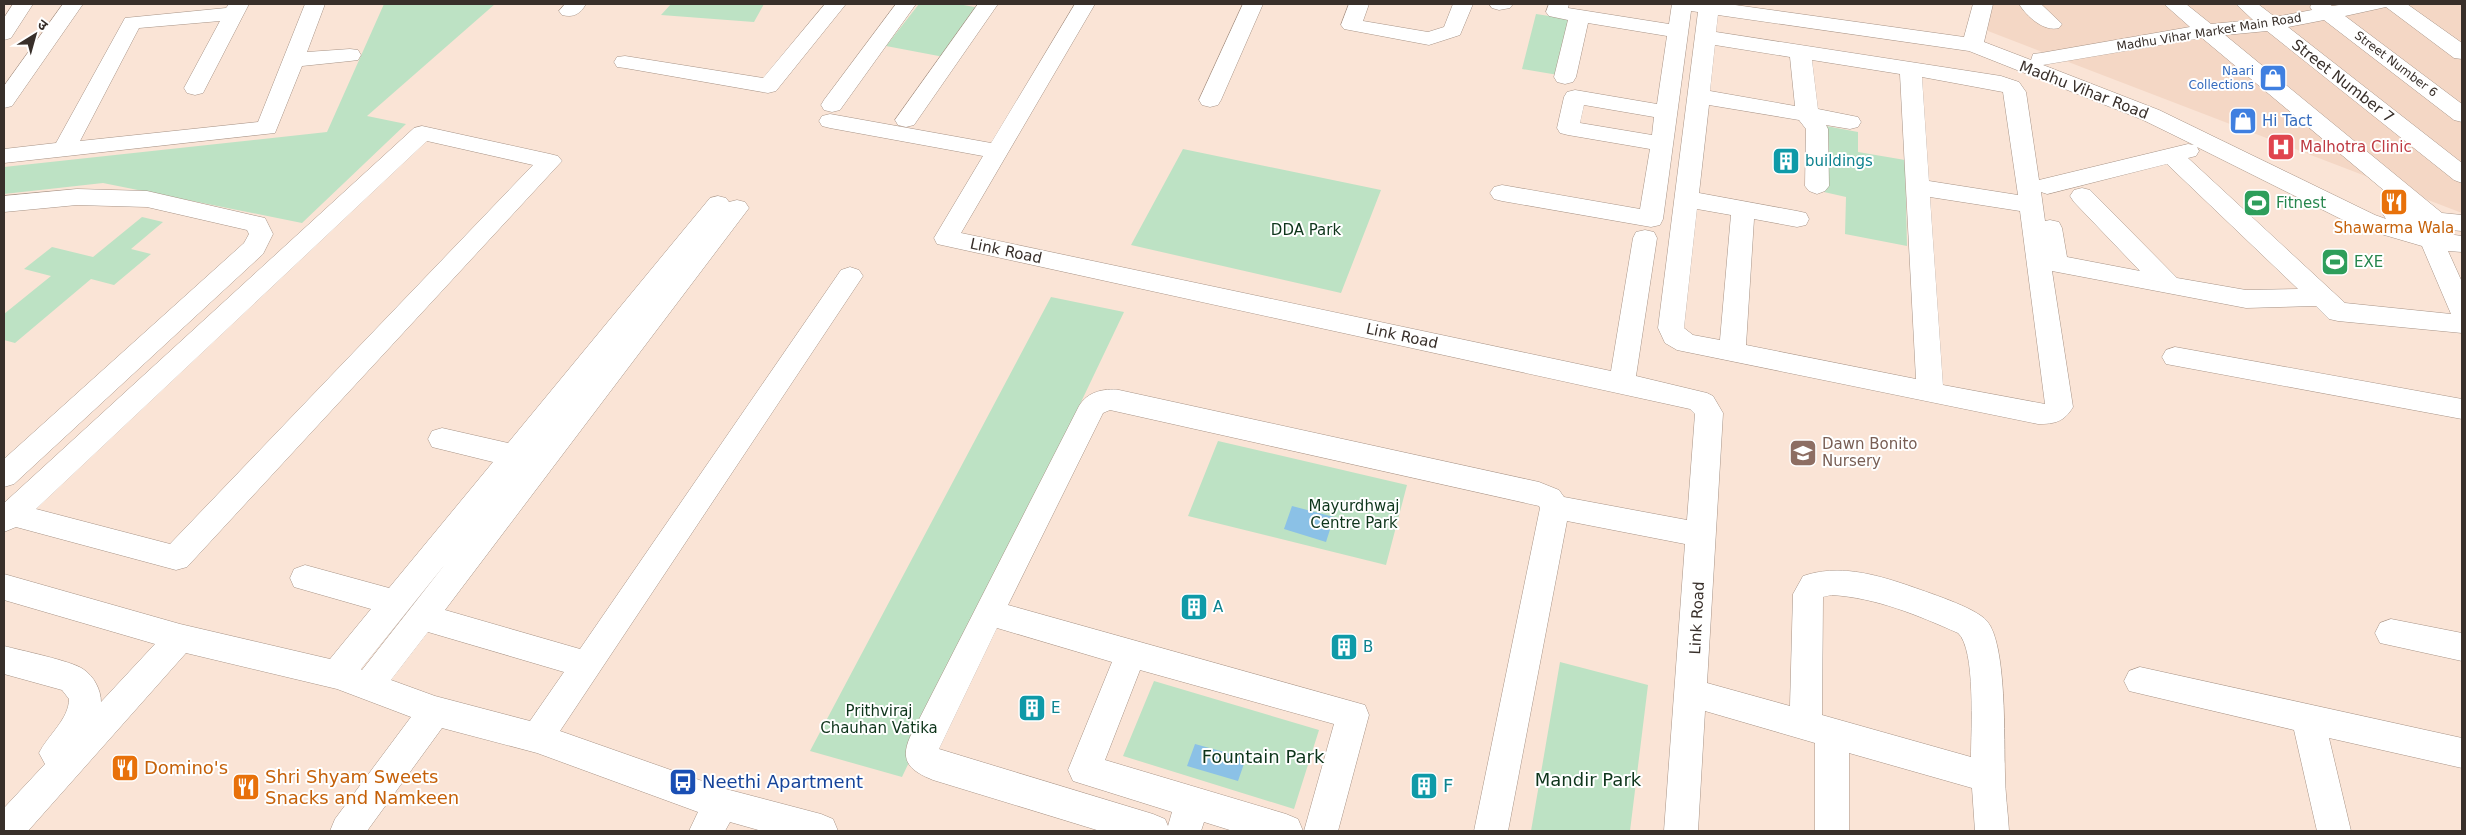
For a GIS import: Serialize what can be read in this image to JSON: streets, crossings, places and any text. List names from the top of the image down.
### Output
{
  "streets": {
    "street": [
      "Madhu Vihar Market Main Road",
      "Street Number 6",
      "Street Number 7",
      "Madhu Vihar Road",
      "Link Road"
    ]
  },
  "crossings": [
    ["Madhu Vihar Market Main Road", "Street Number 6"],
    ["Madhu Vihar Market Main Road", "Street Number 7"],
    ["Madhu Vihar Market Main Road", "Madhu Vihar Road"]
  ],
  "parks": [
    "DDA Park",
    "Mayurdhwaj Centre Park",
    "Prithviraj Chauhan Vatika",
    "Fountain Park",
    "Mandir Park"
  ],
  "places": {
    "shop": ["Naari Collections", "Hi Tact"],
    "hospital": ["Malhotra Clinic"],
    "building": [
      "buildings",
      "A",
      "B",
      "E",
      "F"
    ],
    "restaurant": ["Shawarma Wala", "Domino's", "Shri Shyam Sweets Snacks and Namkeen"],
    "sports": ["Fitnest", "EXE"],
    "school or university": ["Dawn Bonito Nursery"],
    "bus stop": ["Neethi Apartment"]
  },
  "north": "top right"
}
